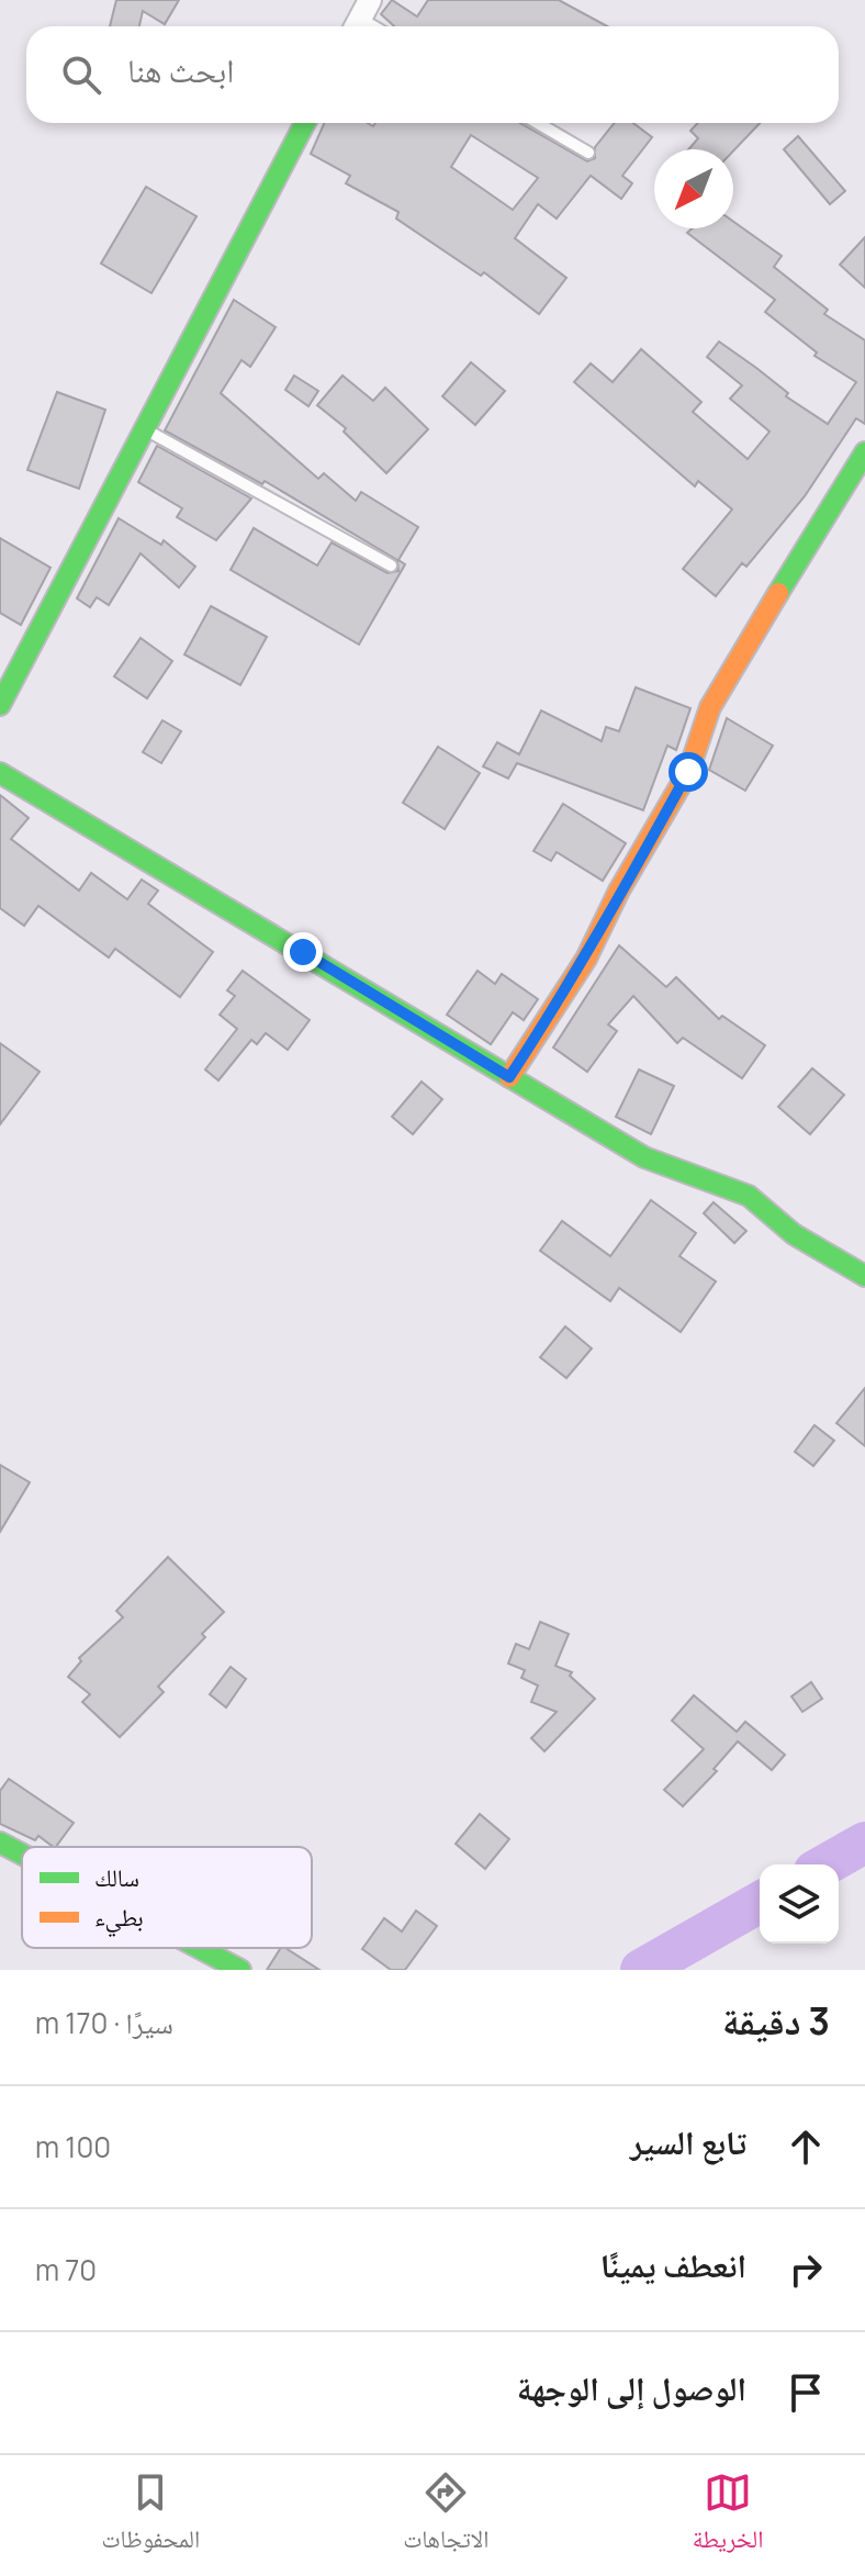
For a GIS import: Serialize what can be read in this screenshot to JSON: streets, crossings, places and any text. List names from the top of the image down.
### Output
{
  "legend": ["سالك", "بطيء"],
  "north": "bottom left",
  "page": {
    "search": "ابحث هنا",
    "heading": ["3 دقيقة", "سيرًا · 170 m"],
    "list": [
      ["تابع السير", "100 m"],
      ["انعطف يمينًا", "70 m"],
      "الوصول إلى الوجهة"
    ],
    "nav": ["الخريطة", "الاتجاهات", "المحفوظات"]
  }
}
